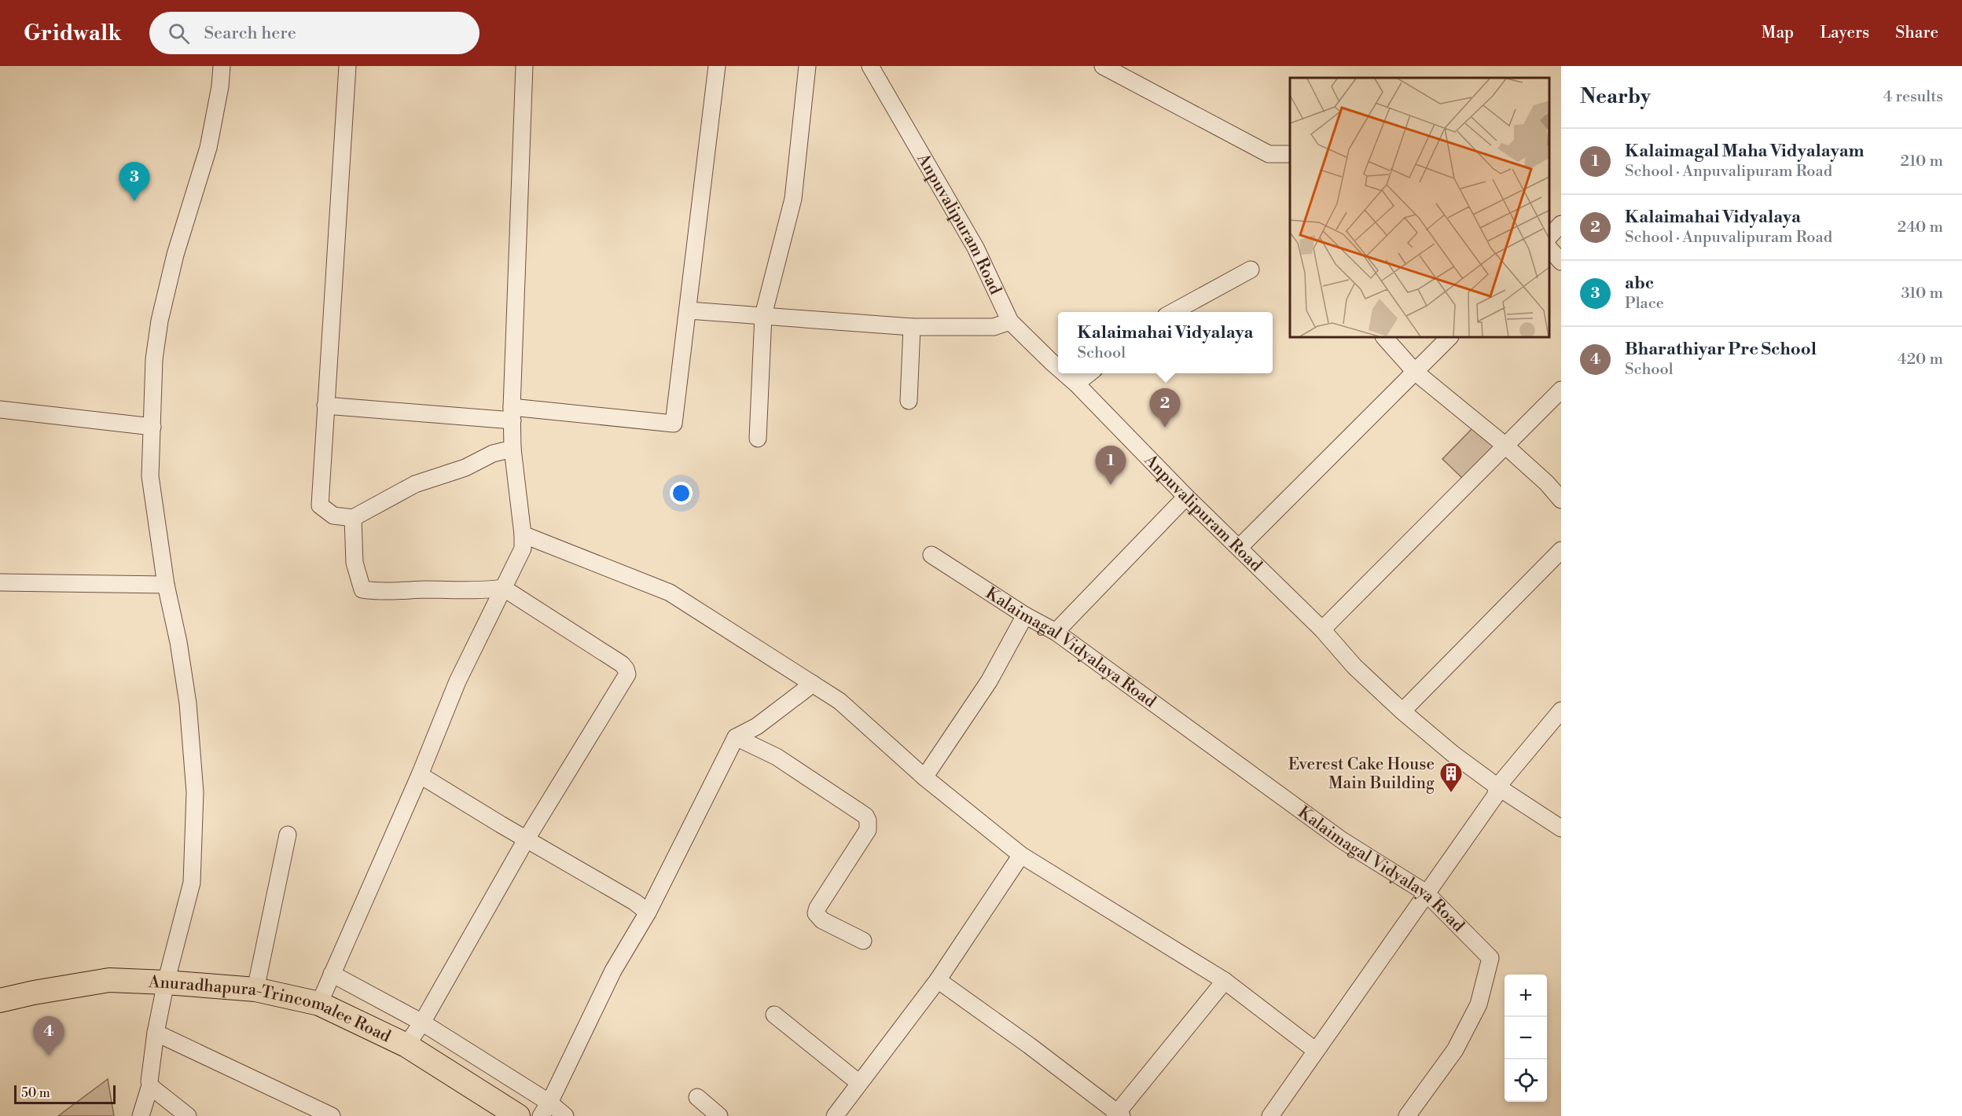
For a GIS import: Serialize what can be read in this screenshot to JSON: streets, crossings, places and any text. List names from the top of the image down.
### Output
{
  "streets": {
    "highway": ["Anuradhapura-Trincomalee Road"],
    "street": ["Anpuvalipuram Road", "Kalaimagal Vidyalaya Road"]
  },
  "places": {
    "building": ["Everest Cake House Main Building"]
  },
  "scale_bar": "50 m",
  "page": {
    "header": "Gridwalk",
    "search": "Search here",
    "nav": ["Map", "Layers", "Share"],
    "heading": ["Nearby", "4 results"],
    "list": [
      {
        "mark": "1",
        "name": "Kalaimagal Maha Vidyalayam",
        "note": "School · Anpuvalipuram Road",
        "value": "210 m"
      },
      {
        "mark": "2",
        "name": "Kalaimahai Vidyalaya",
        "note": "School · Anpuvalipuram Road",
        "value": "240 m"
      },
      {
        "mark": "3",
        "name": "abc",
        "note": "Place",
        "value": "310 m"
      },
      {
        "mark": "4",
        "name": "Bharathiyar Pre School",
        "note": "School",
        "value": "420 m"
      }
    ],
    "pins": [
      "3",
      "2",
      "1",
      "4"
    ],
    "popup": ["Kalaimahai Vidyalaya", "School"],
    "map_buttons": ["+", "−"],
    "scale": "50 m"
  }
}
